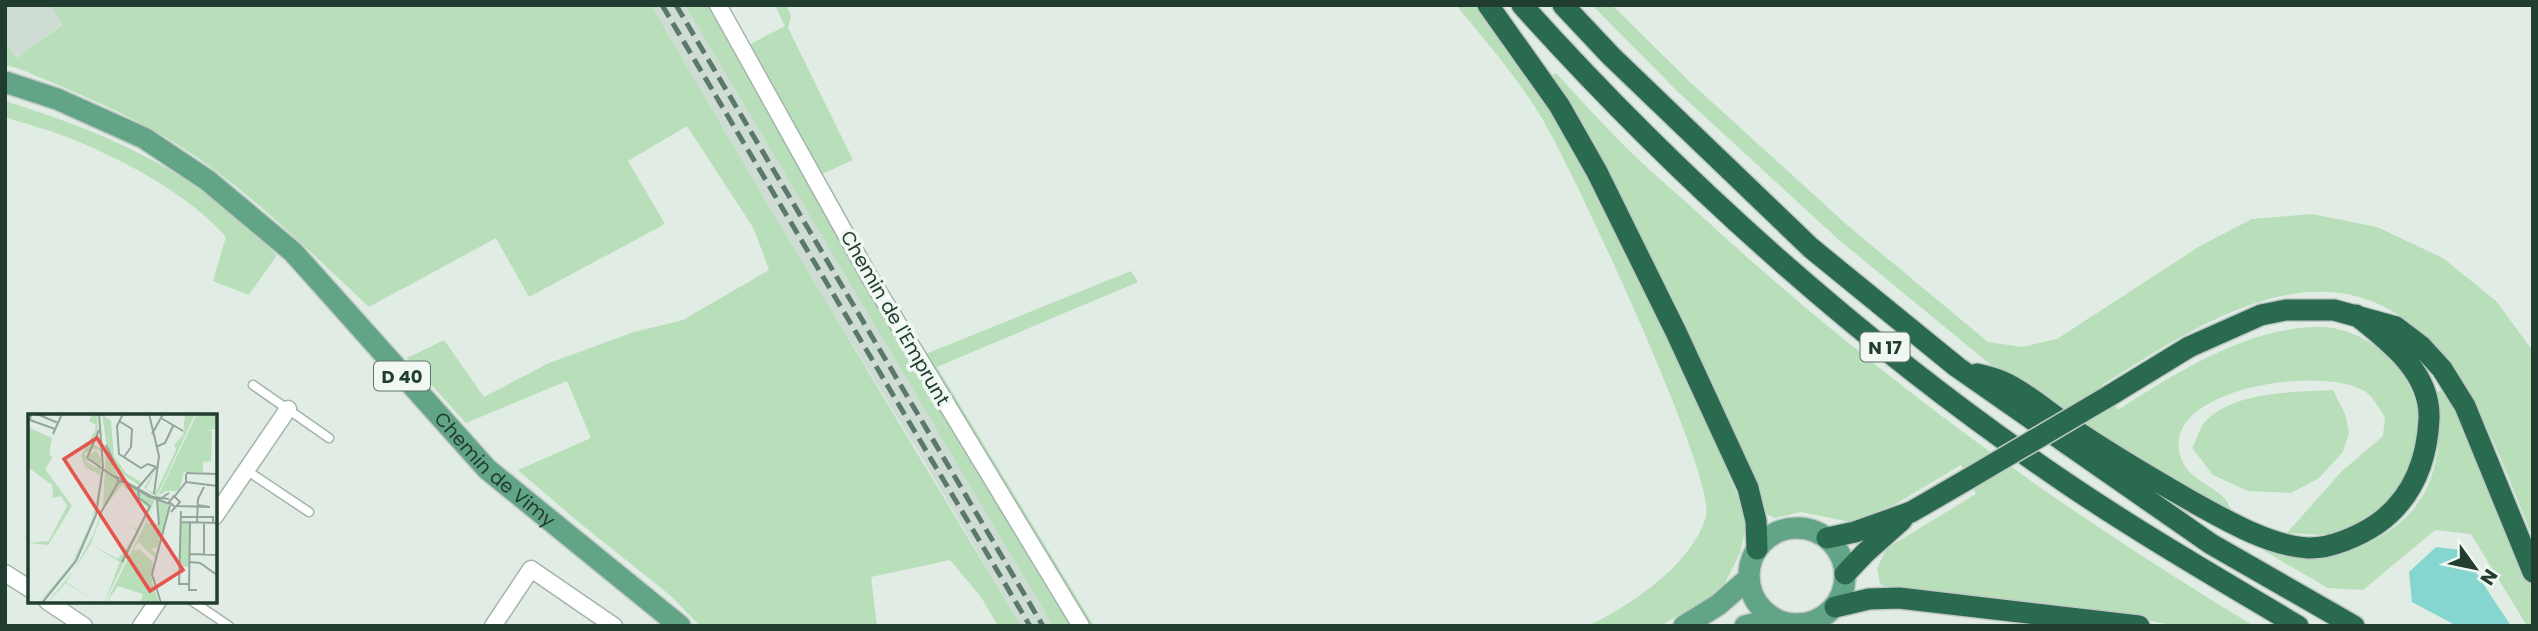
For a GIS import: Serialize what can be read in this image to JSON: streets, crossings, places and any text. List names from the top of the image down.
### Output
{
  "streets": {
    "highway": ["N 17"],
    "main road": ["D 40", "Chemin de Vimy"],
    "street": ["Chemin de l'Emprunt"]
  },
  "north": "bottom right"
}
